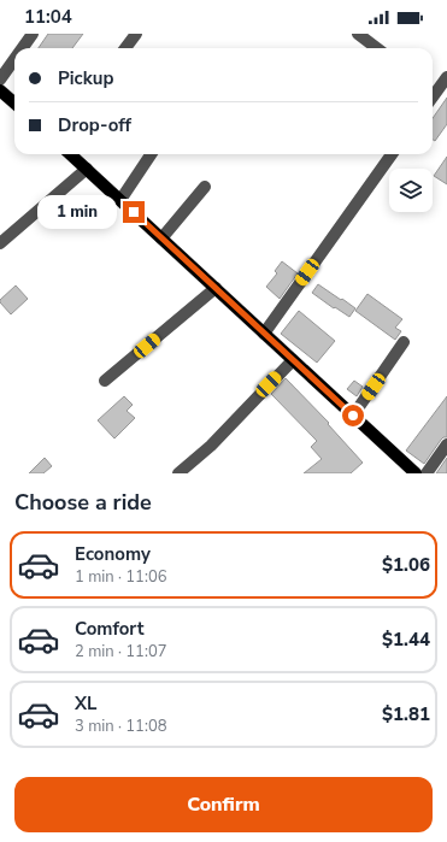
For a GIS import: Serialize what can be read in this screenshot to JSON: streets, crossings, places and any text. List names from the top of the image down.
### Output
{
  "page": {
    "status": "11:04",
    "banner": ["Pickup", "Drop-off"],
    "bubble": "1 min",
    "heading": "Choose a ride",
    "list": [
      {
        "name": "Economy",
        "note": "1 min · 11:06",
        "value": "$1.06"
      },
      {
        "name": "Comfort",
        "note": "2 min · 11:07",
        "value": "$1.44"
      },
      {
        "name": "XL",
        "note": "3 min · 11:08",
        "value": "$1.81"
      }
    ],
    "buttons": "Confirm"
  }
}
